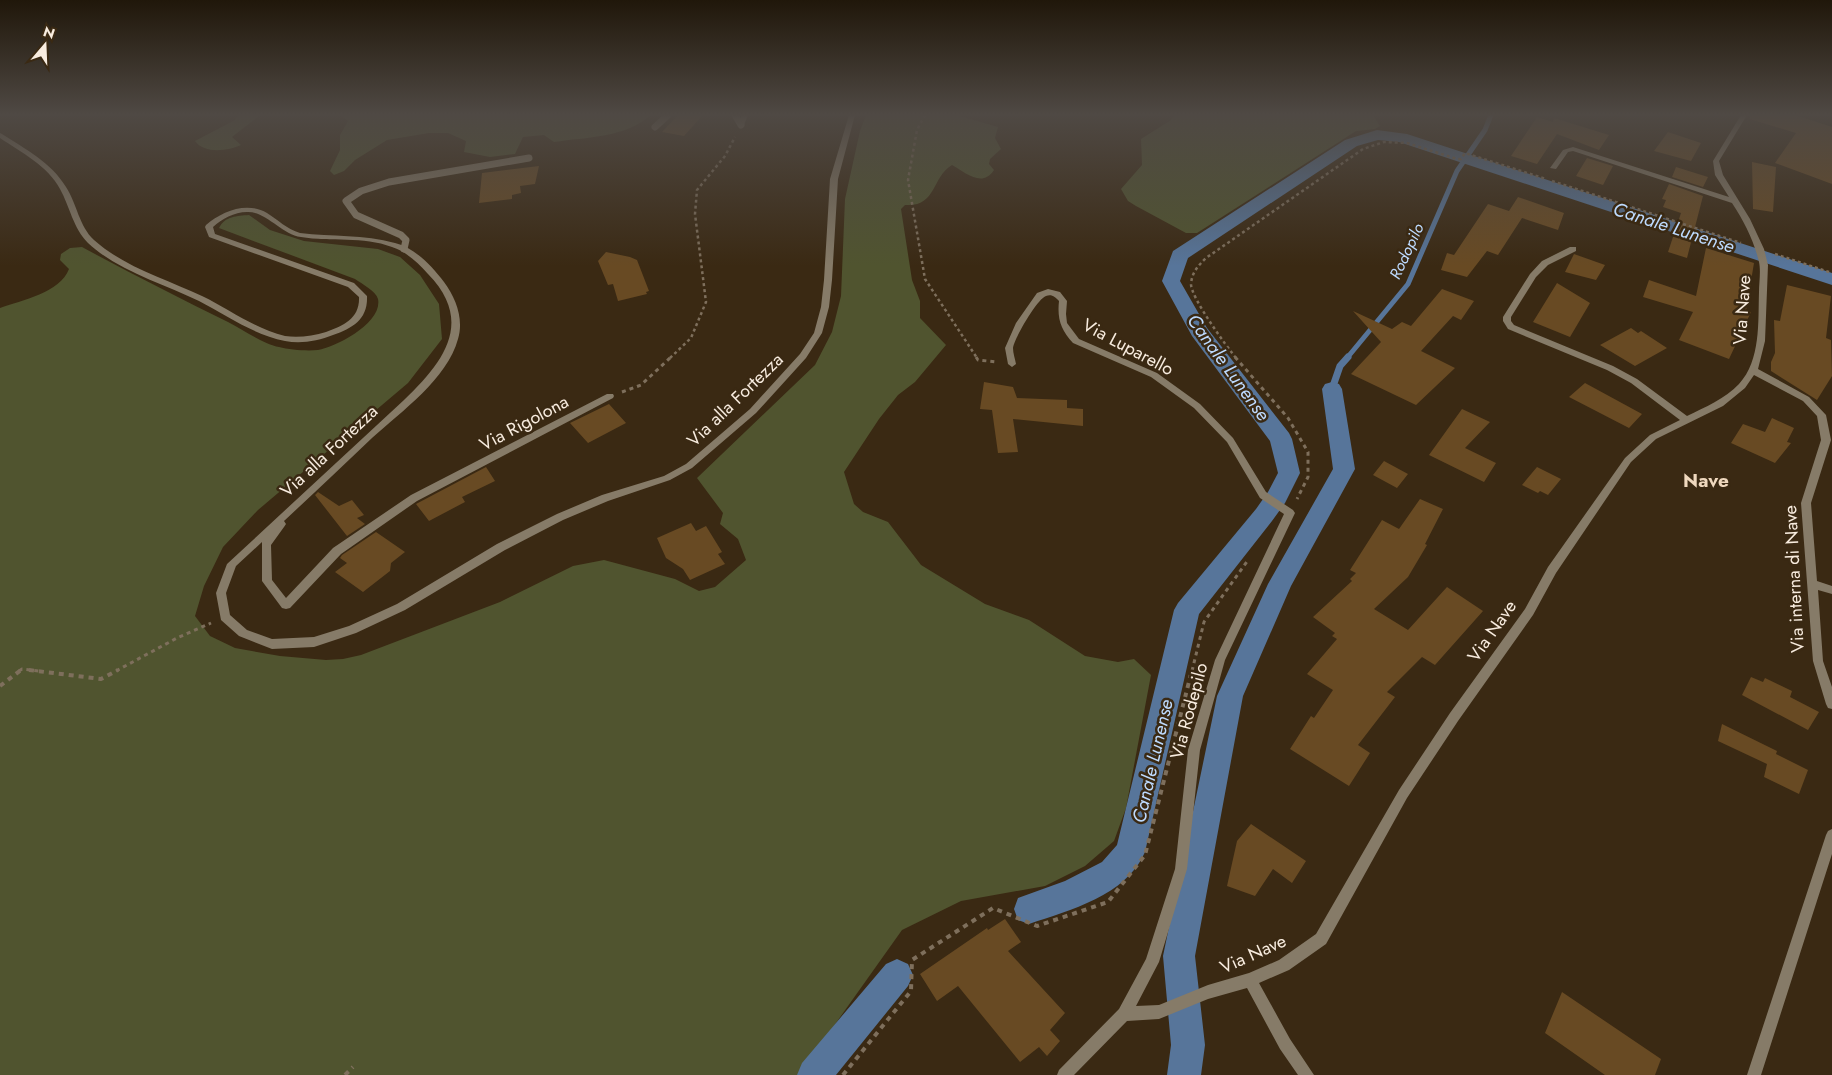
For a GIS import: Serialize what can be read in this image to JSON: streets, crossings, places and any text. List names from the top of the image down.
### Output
{
  "streets": {
    "street": [
      "Via Nave",
      "Via Luparello",
      "Via alla Fortezza",
      "Via Rigolona",
      "Via interna di Nave",
      "Via Rodepilo"
    ]
  },
  "crossings": [
    ["Via Nave", "Via interna di Nave"],
    ["Via Nave", "Via Rodepilo"],
    ["Via Luparello", "Via Rodepilo"],
    ["Via alla Fortezza", "Via Rigolona"]
  ],
  "districts": ["Nave"],
  "water": ["Canale Lunense", "Rodopilo"],
  "north": "top"
}
